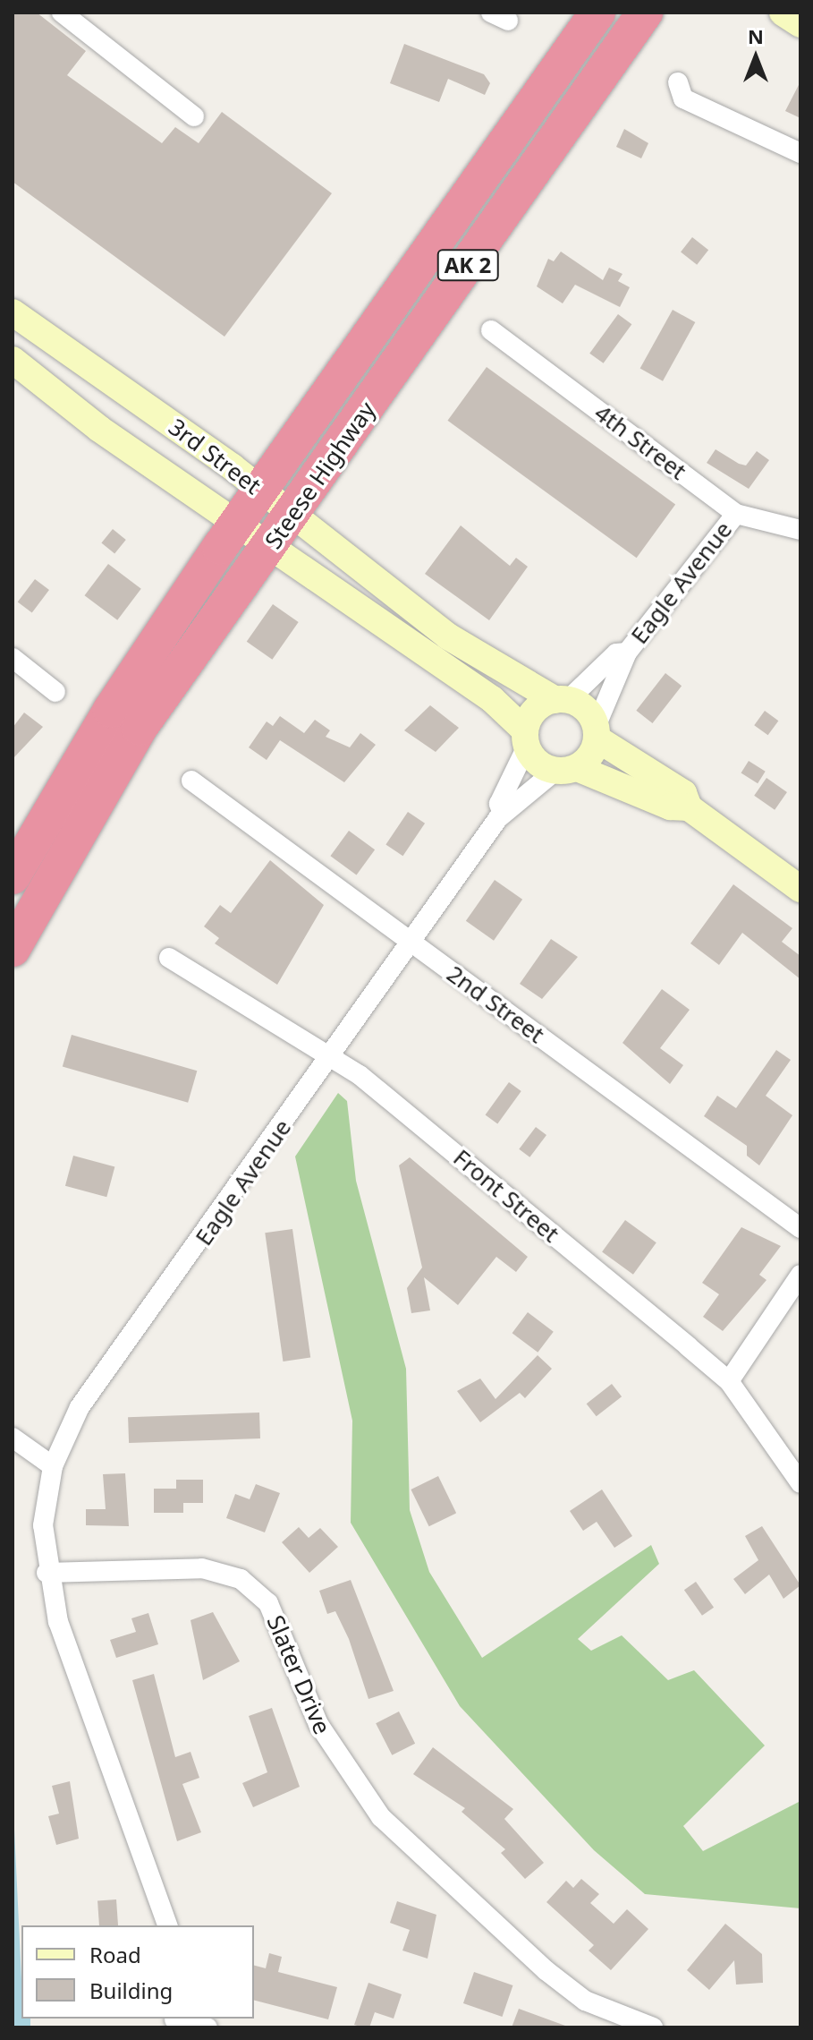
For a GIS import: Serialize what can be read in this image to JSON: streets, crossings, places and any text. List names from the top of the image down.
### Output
{
  "streets": {
    "highway": ["AK 2", "Steese Highway"],
    "street": [
      "4th Street",
      "3rd Street",
      "Eagle Avenue",
      "2nd Street",
      "Front Street",
      "Slater Drive"
    ]
  },
  "crossings": [
    ["4th Street", "Eagle Avenue"],
    ["3rd Street", "Steese Highway"],
    ["3rd Street", "Eagle Avenue"],
    ["Eagle Avenue", "2nd Street"],
    ["Eagle Avenue", "Front Street"],
    ["Eagle Avenue", "Slater Drive"]
  ],
  "legend": ["Road", "Building"],
  "north": "top"
}
